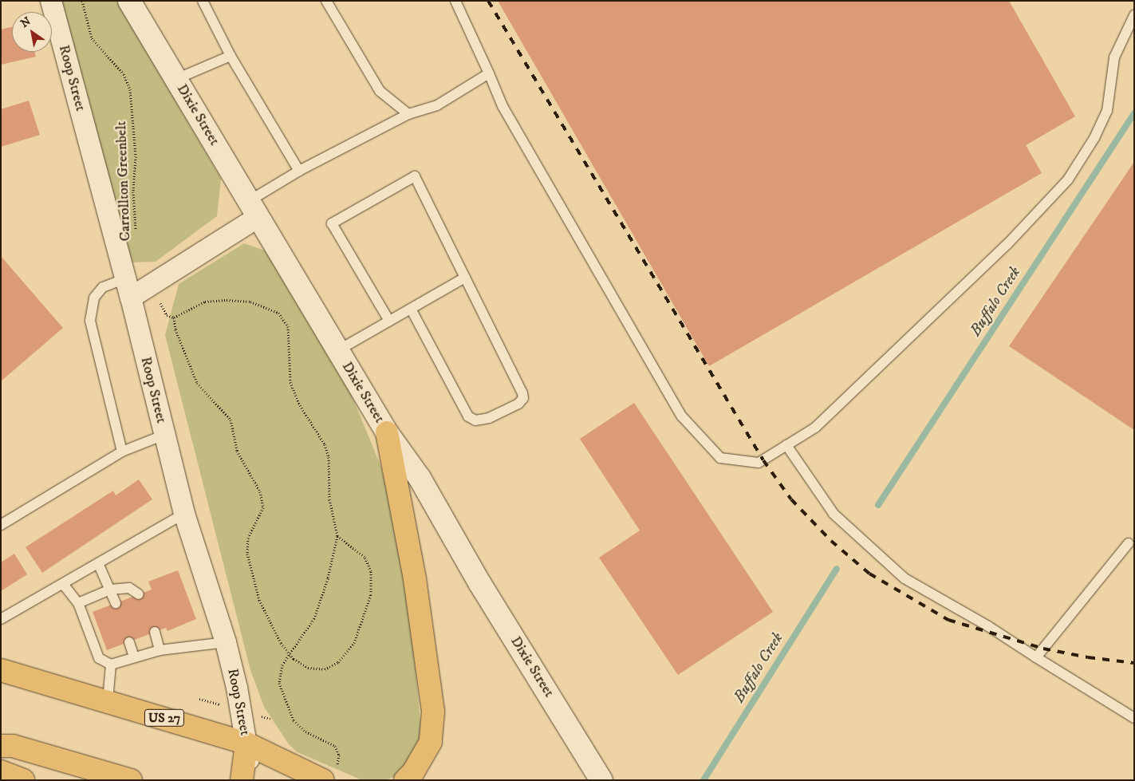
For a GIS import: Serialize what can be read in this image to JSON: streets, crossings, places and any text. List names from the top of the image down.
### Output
{
  "streets": {
    "main road": ["US 27"],
    "street": ["Roop Street", "Dixie Street"],
    "path": ["Carrollton Greenbelt"]
  },
  "crossings": [
    ["Roop Street", "US 27"]
  ],
  "water": ["Buffalo Creek"],
  "north": "top left"
}
